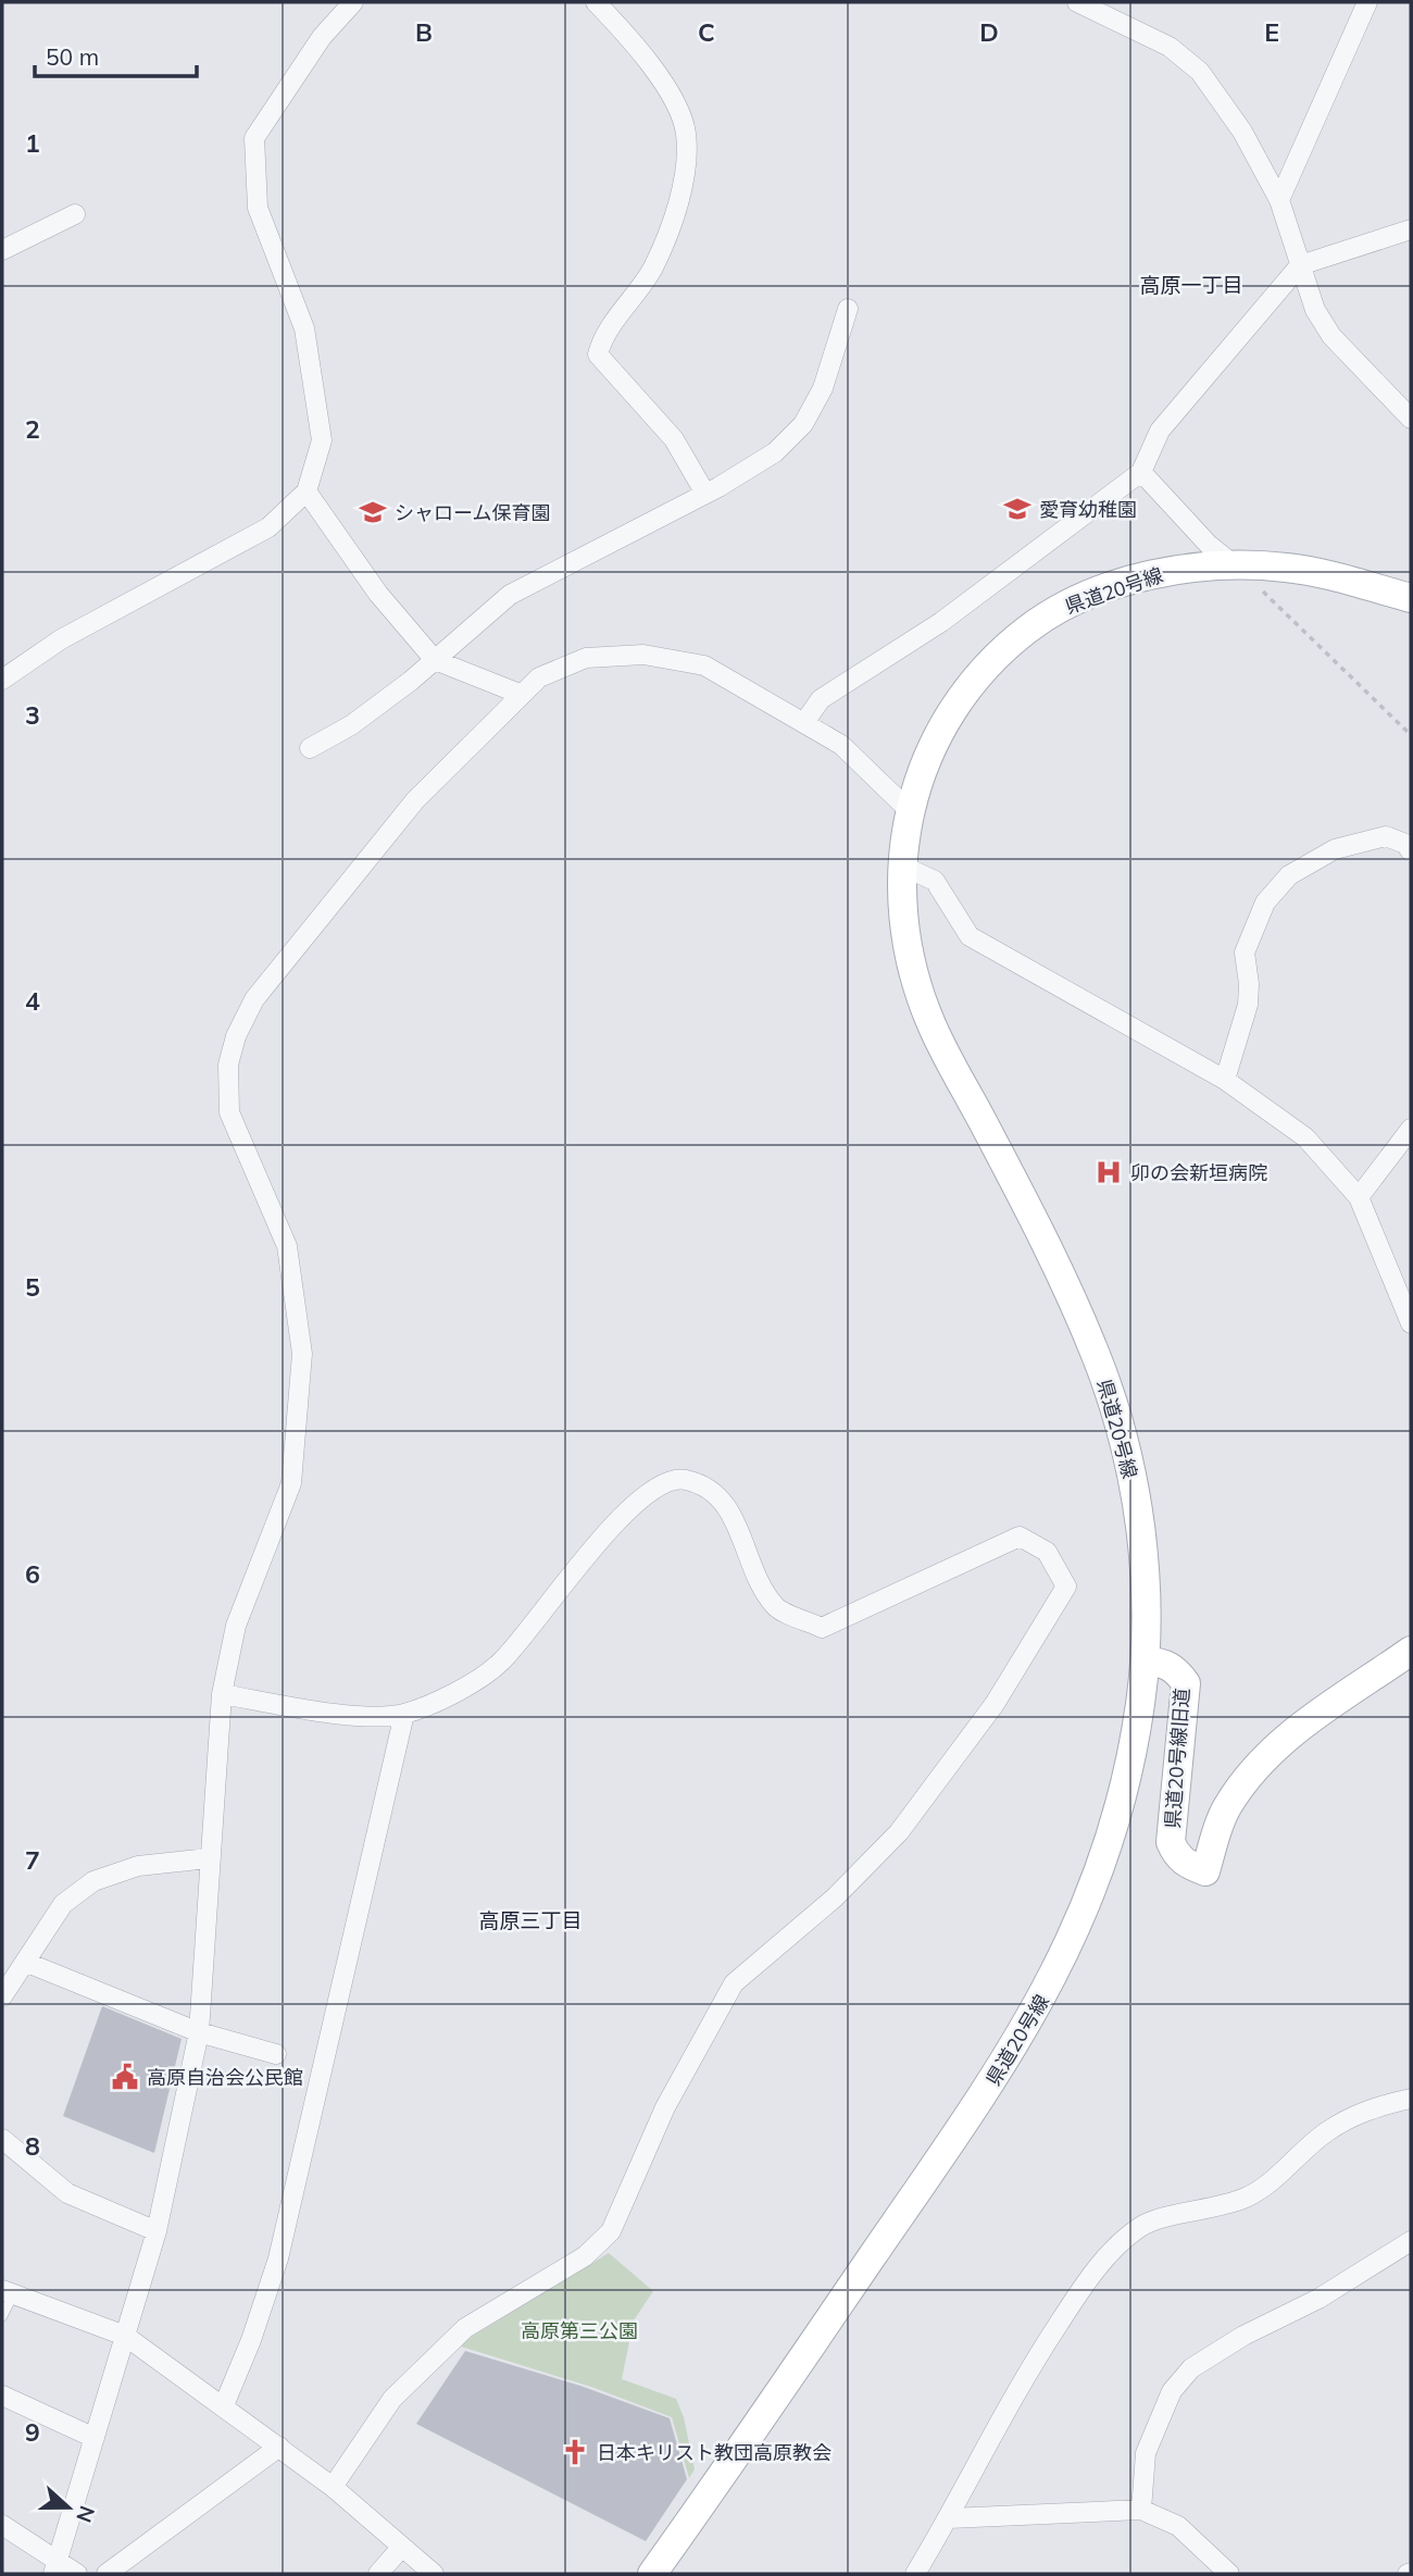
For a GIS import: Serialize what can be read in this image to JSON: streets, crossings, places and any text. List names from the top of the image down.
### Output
{
  "streets": {
    "main road": ["県道20号線", "県道20号線旧道"]
  },
  "crossings": [
    ["県道20号線", "県道20号線旧道"]
  ],
  "districts": ["高原一丁目", "高原三丁目"],
  "parks": ["高原第三公園"],
  "places": {
    "school or university": ["愛育幼稚園", "シャローム保育園"],
    "hospital": ["卯の会新垣病院"],
    "public building": ["高原自治会公民館"],
    "church": ["日本キリスト教団高原教会"]
  },
  "scale_bar": "50 m",
  "north": "right",
  "grid": {
    "columns": [
      "B",
      "C",
      "D",
      "E"
    ],
    "rows": [
      "1",
      "2",
      "3",
      "4",
      "5",
      "6",
      "7",
      "8",
      "9"
    ]
  }
}
